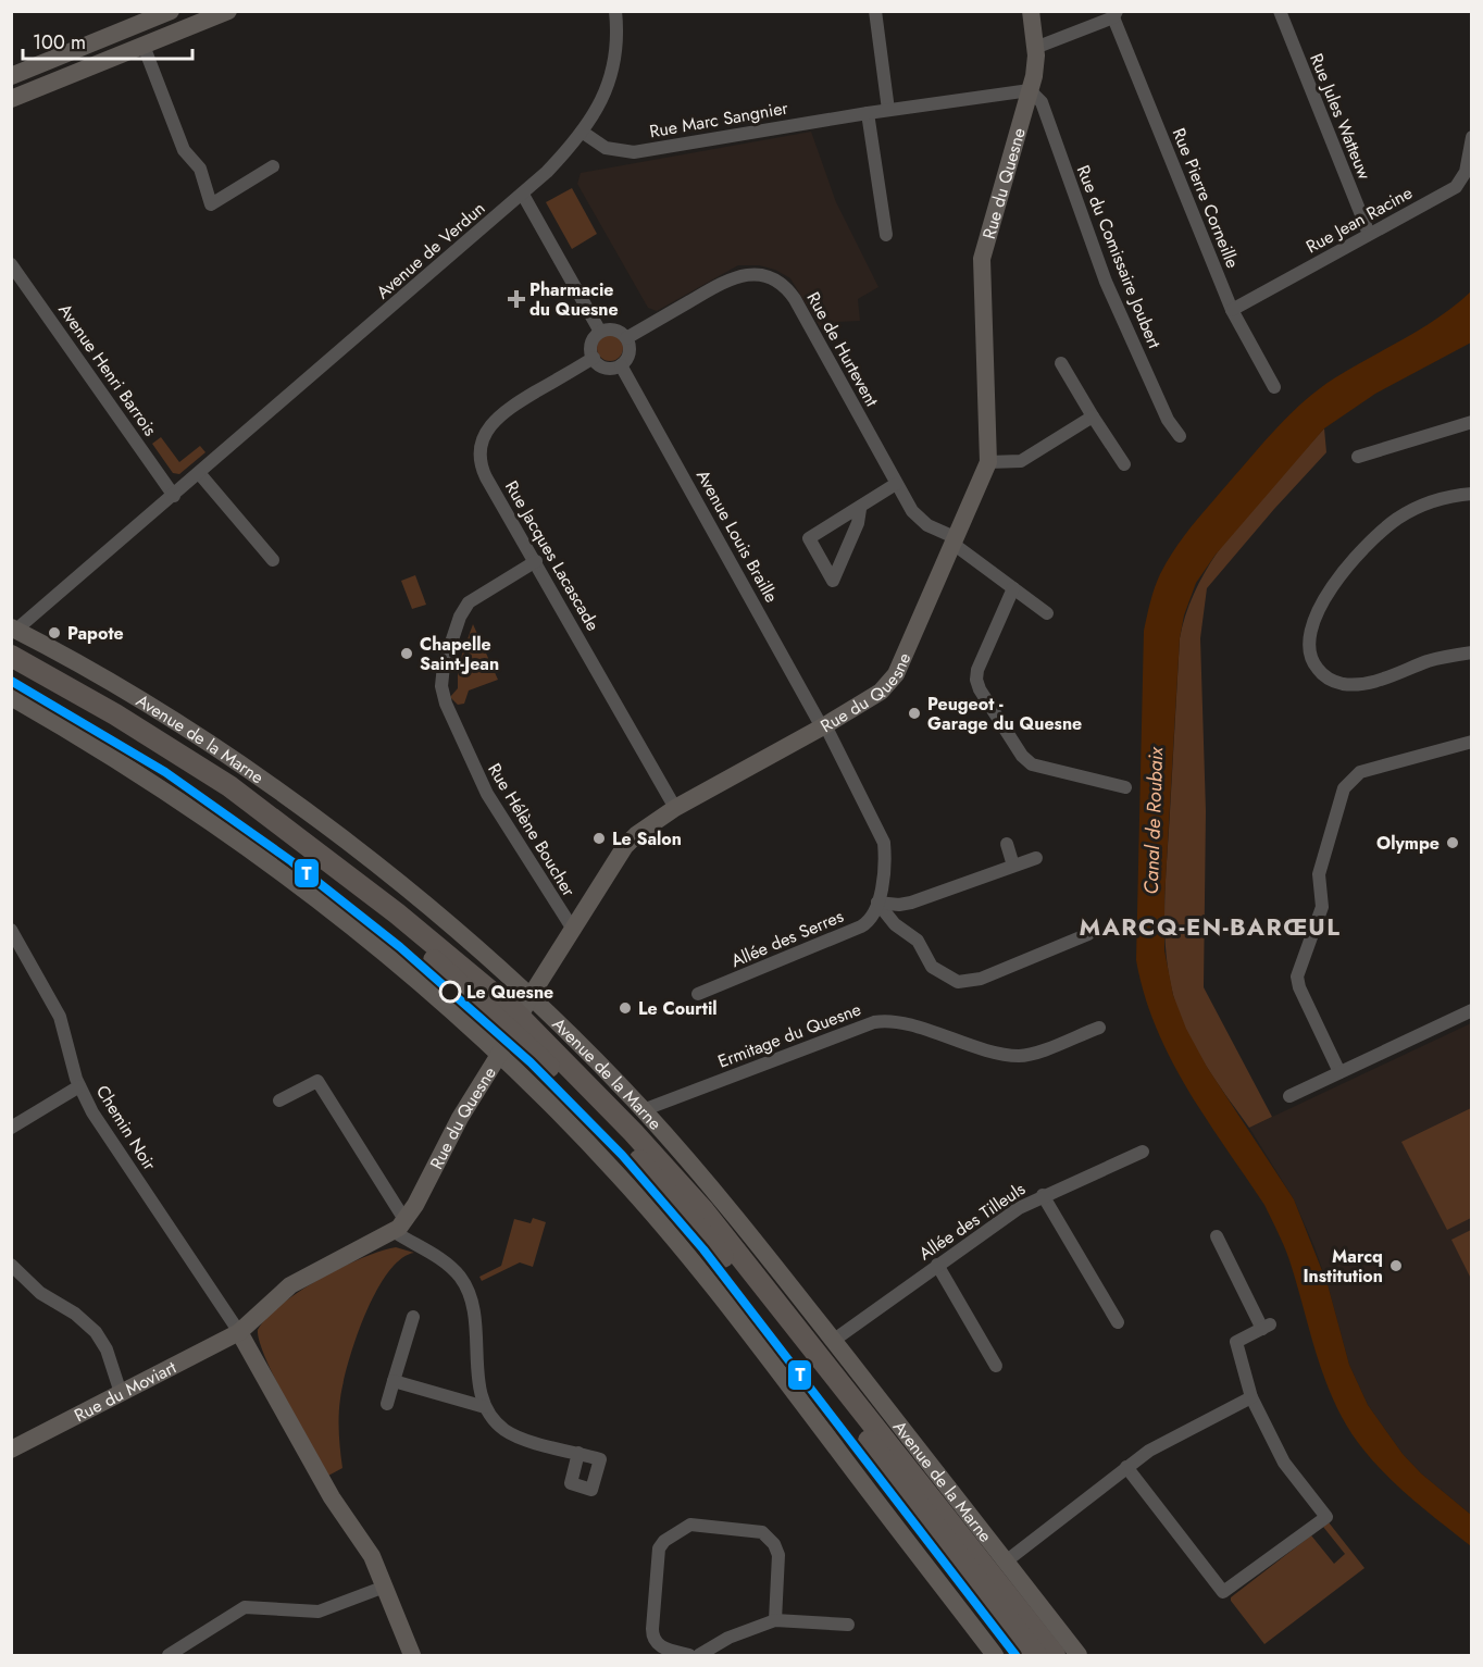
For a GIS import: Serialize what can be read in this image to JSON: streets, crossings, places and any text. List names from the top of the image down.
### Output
{
  "streets": {
    "main road": ["Avenue de la Marne"],
    "street": [
      "Rue Jules Watteuw",
      "Rue Marc Sangnier",
      "Rue du Quesne",
      "Rue Pierre Corneille",
      "Rue Jean Racine",
      "Avenue de Verdun",
      "Rue du Comissaire Joubert",
      "Rue de Hurtevent",
      "Avenue Henri Barrois",
      "Avenue Louis Braille",
      "Rue Jacques Lacascade",
      "Rue Hélène Boucher",
      "Allée des Serres",
      "Ermitage du Quesne",
      "Chemin Noir",
      "Allée des Tilleuls",
      "Rue du Moviart"
    ]
  },
  "crossings": [
    ["Rue Jules Watteuw", "Rue Jean Racine"],
    ["Rue Marc Sangnier", "Rue du Quesne"],
    ["Rue Marc Sangnier", "Avenue de Verdun"],
    ["Rue Marc Sangnier", "Rue du Comissaire Joubert"],
    ["Rue du Quesne", "Rue du Comissaire Joubert"],
    ["Rue du Quesne", "Rue de Hurtevent"],
    ["Rue du Quesne", "Avenue Louis Braille"],
    ["Rue du Quesne", "Rue Jacques Lacascade"],
    ["Rue du Quesne", "Avenue de la Marne"],
    ["Rue du Quesne", "Rue Hélène Boucher"],
    ["Rue Pierre Corneille", "Rue Jean Racine"],
    ["Avenue de Verdun", "Avenue Henri Barrois"],
    ["Avenue de Verdun", "Avenue de la Marne"],
    ["Rue de Hurtevent", "Avenue Louis Braille"],
    ["Rue de Hurtevent", "Rue Jacques Lacascade"],
    ["Avenue Louis Braille", "Rue Jacques Lacascade"],
    ["Rue Jacques Lacascade", "Rue Hélène Boucher"],
    ["Avenue de la Marne", "Ermitage du Quesne"],
    ["Avenue de la Marne", "Allée des Tilleuls"],
    ["Chemin Noir", "Rue du Moviart"]
  ],
  "districts": ["MARCQ-EN-BARŒUL"],
  "water": ["Canal de Roubaix"],
  "places": {
    "health": ["Pharmacie du Quesne"],
    "other": [
      "Papote",
      "Chapelle Saint-Jean",
      "Peugeot - Garage du Quesne",
      "Le Salon",
      "Olympe",
      "Le Quesne",
      "Le Courtil",
      "Marcq Institution"
    ]
  },
  "lines": ["transit line T"],
  "scale_bar": "100 m"
}
